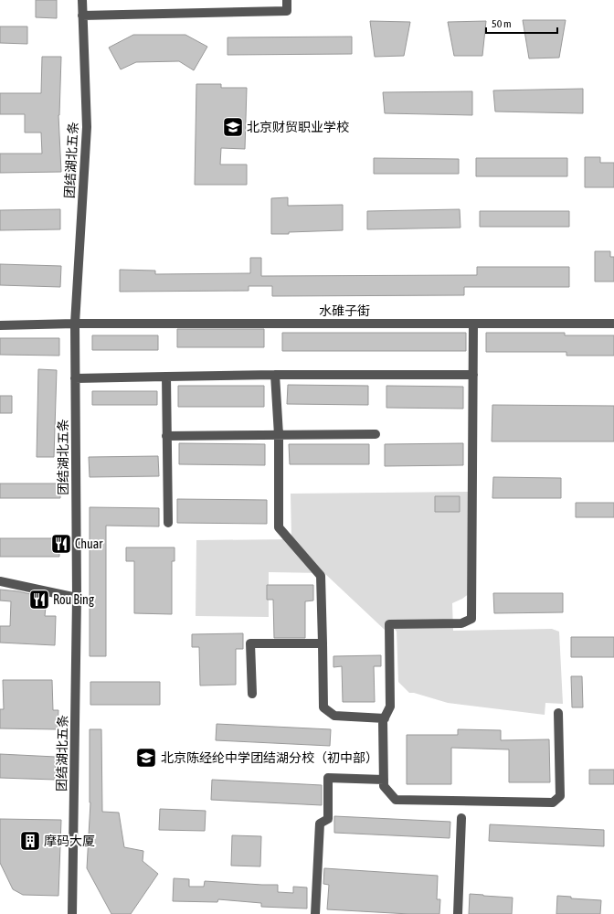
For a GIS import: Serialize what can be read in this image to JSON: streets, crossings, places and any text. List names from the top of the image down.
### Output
{
  "streets": {
    "street": ["团结湖北五条", "水碓子街"]
  },
  "crossings": [
    ["团结湖北五条", "水碓子街"]
  ],
  "places": {
    "school or university": ["北京财贸职业学校", "北京陈经纶中学团结湖分校（初中部）"],
    "restaurant": ["Chuar", "Rou Bing"],
    "building": ["摩码大厦"]
  },
  "scale_bar": "50 m"
}
